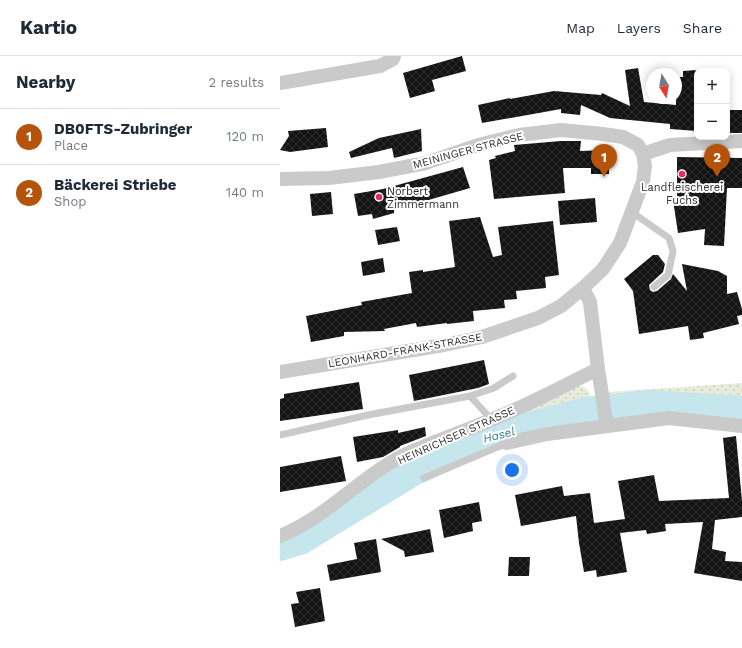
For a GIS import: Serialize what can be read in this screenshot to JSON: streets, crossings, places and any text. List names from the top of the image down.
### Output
{
  "streets": {
    "street": ["MEININGER STRASSE", "LEONHARD-FRANK-STRASSE", "HEINRICHSER STRASSE"]
  },
  "crossings": [
    ["MEININGER STRASSE", "LEONHARD-FRANK-STRASSE"]
  ],
  "water": ["Hasel"],
  "places": ["Landfleischerei Fuchs", "Norbert Zimmermann"],
  "north": "bottom",
  "page": {
    "header": "Kartio",
    "nav": ["Map", "Layers", "Share"],
    "heading": ["Nearby", "2 results"],
    "map_buttons": ["+", "−"],
    "list": [
      {
        "mark": "1",
        "name": "DB0FTS-Zubringer",
        "note": "Place",
        "value": "120 m"
      },
      {
        "mark": "2",
        "name": "Bäckerei Striebe",
        "note": "Shop",
        "value": "140 m"
      }
    ],
    "pins": ["1", "2"]
  }
}
